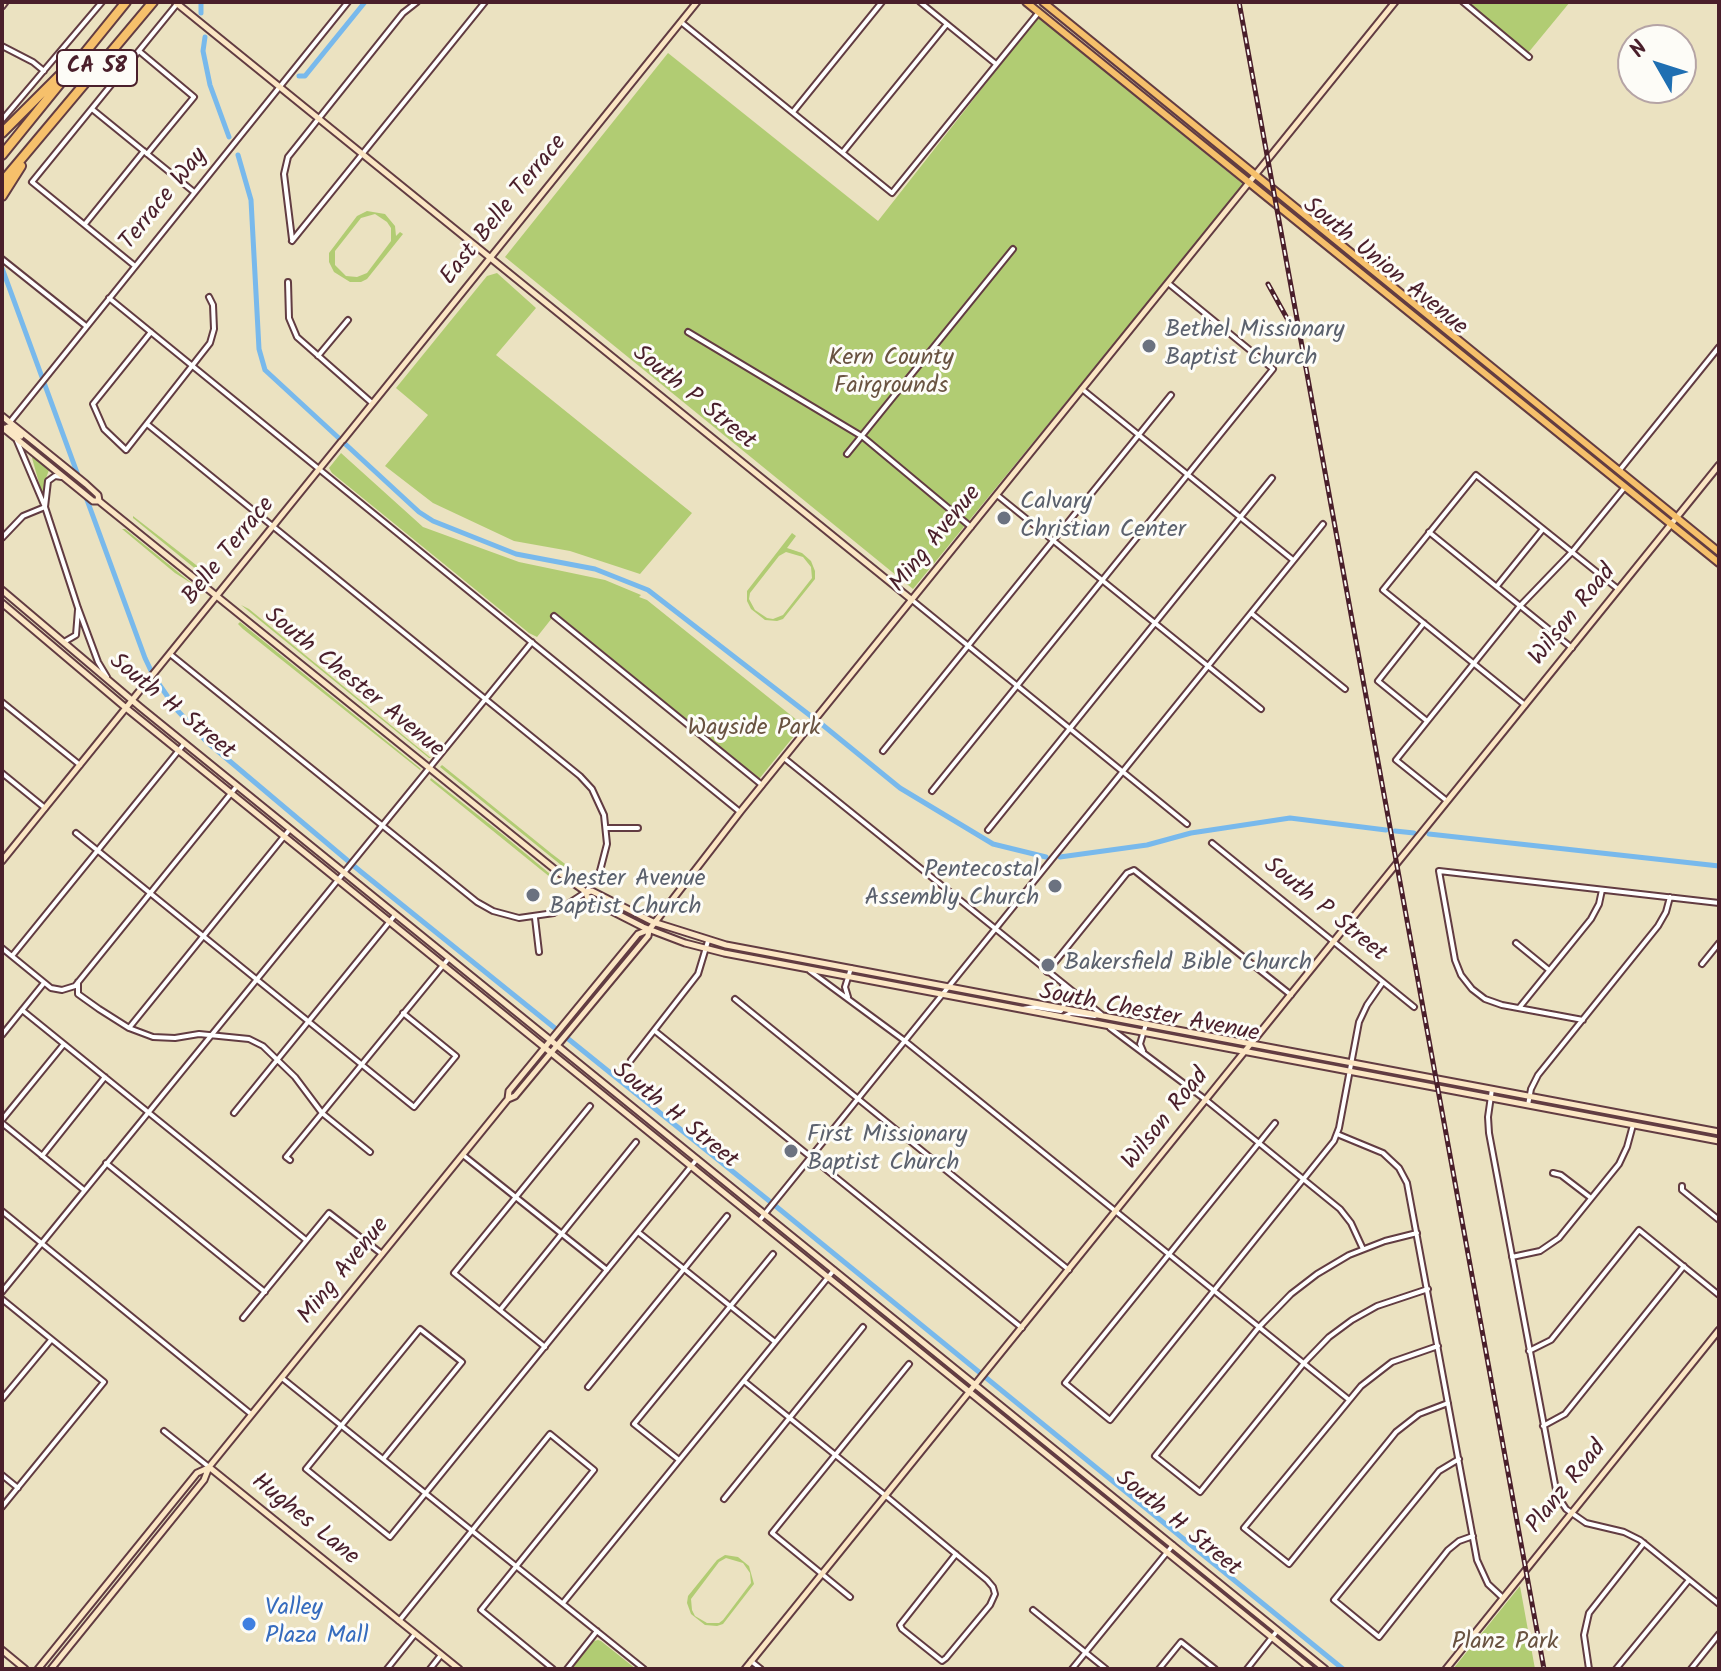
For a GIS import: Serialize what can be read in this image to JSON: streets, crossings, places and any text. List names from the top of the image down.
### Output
{
  "streets": {
    "highway": ["CA 58"],
    "main road": ["South Union Avenue"],
    "street": [
      "Terrace Way",
      "East Belle Terrace",
      "South P Street",
      "Ming Avenue",
      "Belle Terrace",
      "Wilson Road",
      "South Chester Avenue",
      "South H Street",
      "Planz Road",
      "Hughes Lane"
    ]
  },
  "crossings": [
    ["Terrace Way", "South P Street"],
    ["Terrace Way", "South Chester Avenue"],
    ["East Belle Terrace", "South P Street"],
    ["East Belle Terrace", "Belle Terrace"],
    ["South Union Avenue", "Ming Avenue"],
    ["South Union Avenue", "Wilson Road"],
    ["South P Street", "Ming Avenue"],
    ["South P Street", "Wilson Road"],
    ["Ming Avenue", "South Chester Avenue"],
    ["Ming Avenue", "South H Street"],
    ["Ming Avenue", "Hughes Lane"],
    ["Belle Terrace", "South Chester Avenue"],
    ["Belle Terrace", "South H Street"],
    ["Wilson Road", "South Chester Avenue"],
    ["Wilson Road", "South H Street"]
  ],
  "parks": ["Kern County Fairgrounds", "Wayside Park", "Planz Park"],
  "places": [
    "Bethel Missionary Baptist Church",
    "Calvary Christian Center",
    "Pentecostal Assembly Church",
    "Chester Avenue Baptist Church",
    "Bakersfield Bible Church",
    "First Missionary Baptist Church",
    "Valley Plaza Mall"
  ],
  "north": "top left"
}
